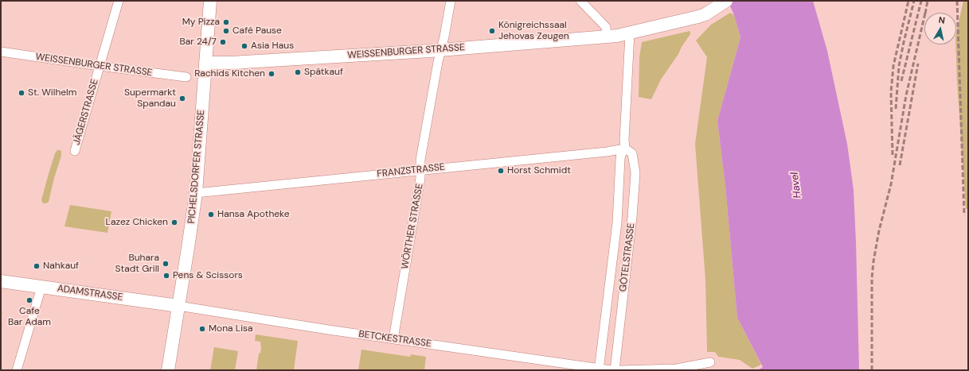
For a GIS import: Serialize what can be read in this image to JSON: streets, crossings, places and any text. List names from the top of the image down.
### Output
{
  "streets": {
    "street": [
      "WEISSENBURGER STRASSE",
      "JÄGERSTRASSE",
      "PICHELSDORFER STRASSE",
      "FRANZSTRASSE",
      "WÖRTHER STRASSE",
      "GÖTELSTRASSE",
      "ADAMSTRASSE",
      "BETCKESTRASSE"
    ]
  },
  "crossings": [
    ["WEISSENBURGER STRASSE", "JÄGERSTRASSE"],
    ["WEISSENBURGER STRASSE", "PICHELSDORFER STRASSE"],
    ["WEISSENBURGER STRASSE", "WÖRTHER STRASSE"],
    ["PICHELSDORFER STRASSE", "FRANZSTRASSE"],
    ["PICHELSDORFER STRASSE", "ADAMSTRASSE"],
    ["PICHELSDORFER STRASSE", "BETCKESTRASSE"],
    ["FRANZSTRASSE", "WÖRTHER STRASSE"],
    ["FRANZSTRASSE", "GÖTELSTRASSE"],
    ["WÖRTHER STRASSE", "BETCKESTRASSE"],
    ["GÖTELSTRASSE", "BETCKESTRASSE"],
    ["ADAMSTRASSE", "BETCKESTRASSE"]
  ],
  "water": ["Havel"],
  "places": [
    "My Pizza",
    "Café Pause",
    "Königreichssaal Jehovas Zeugen",
    "Bar 24/7",
    "Asia Haus",
    "Spätkauf",
    "Rachids Kitchen",
    "St. Wilhelm",
    "Supermarkt Spandau",
    "Horst Schmidt",
    "Hansa Apotheke",
    "Lazez Chicken",
    "Buhara Stadt Grill",
    "Nahkauf",
    "Pens & Scissors",
    "Cafe Bar Adam",
    "Mona Lisa"
  ],
  "north": "top"
}
